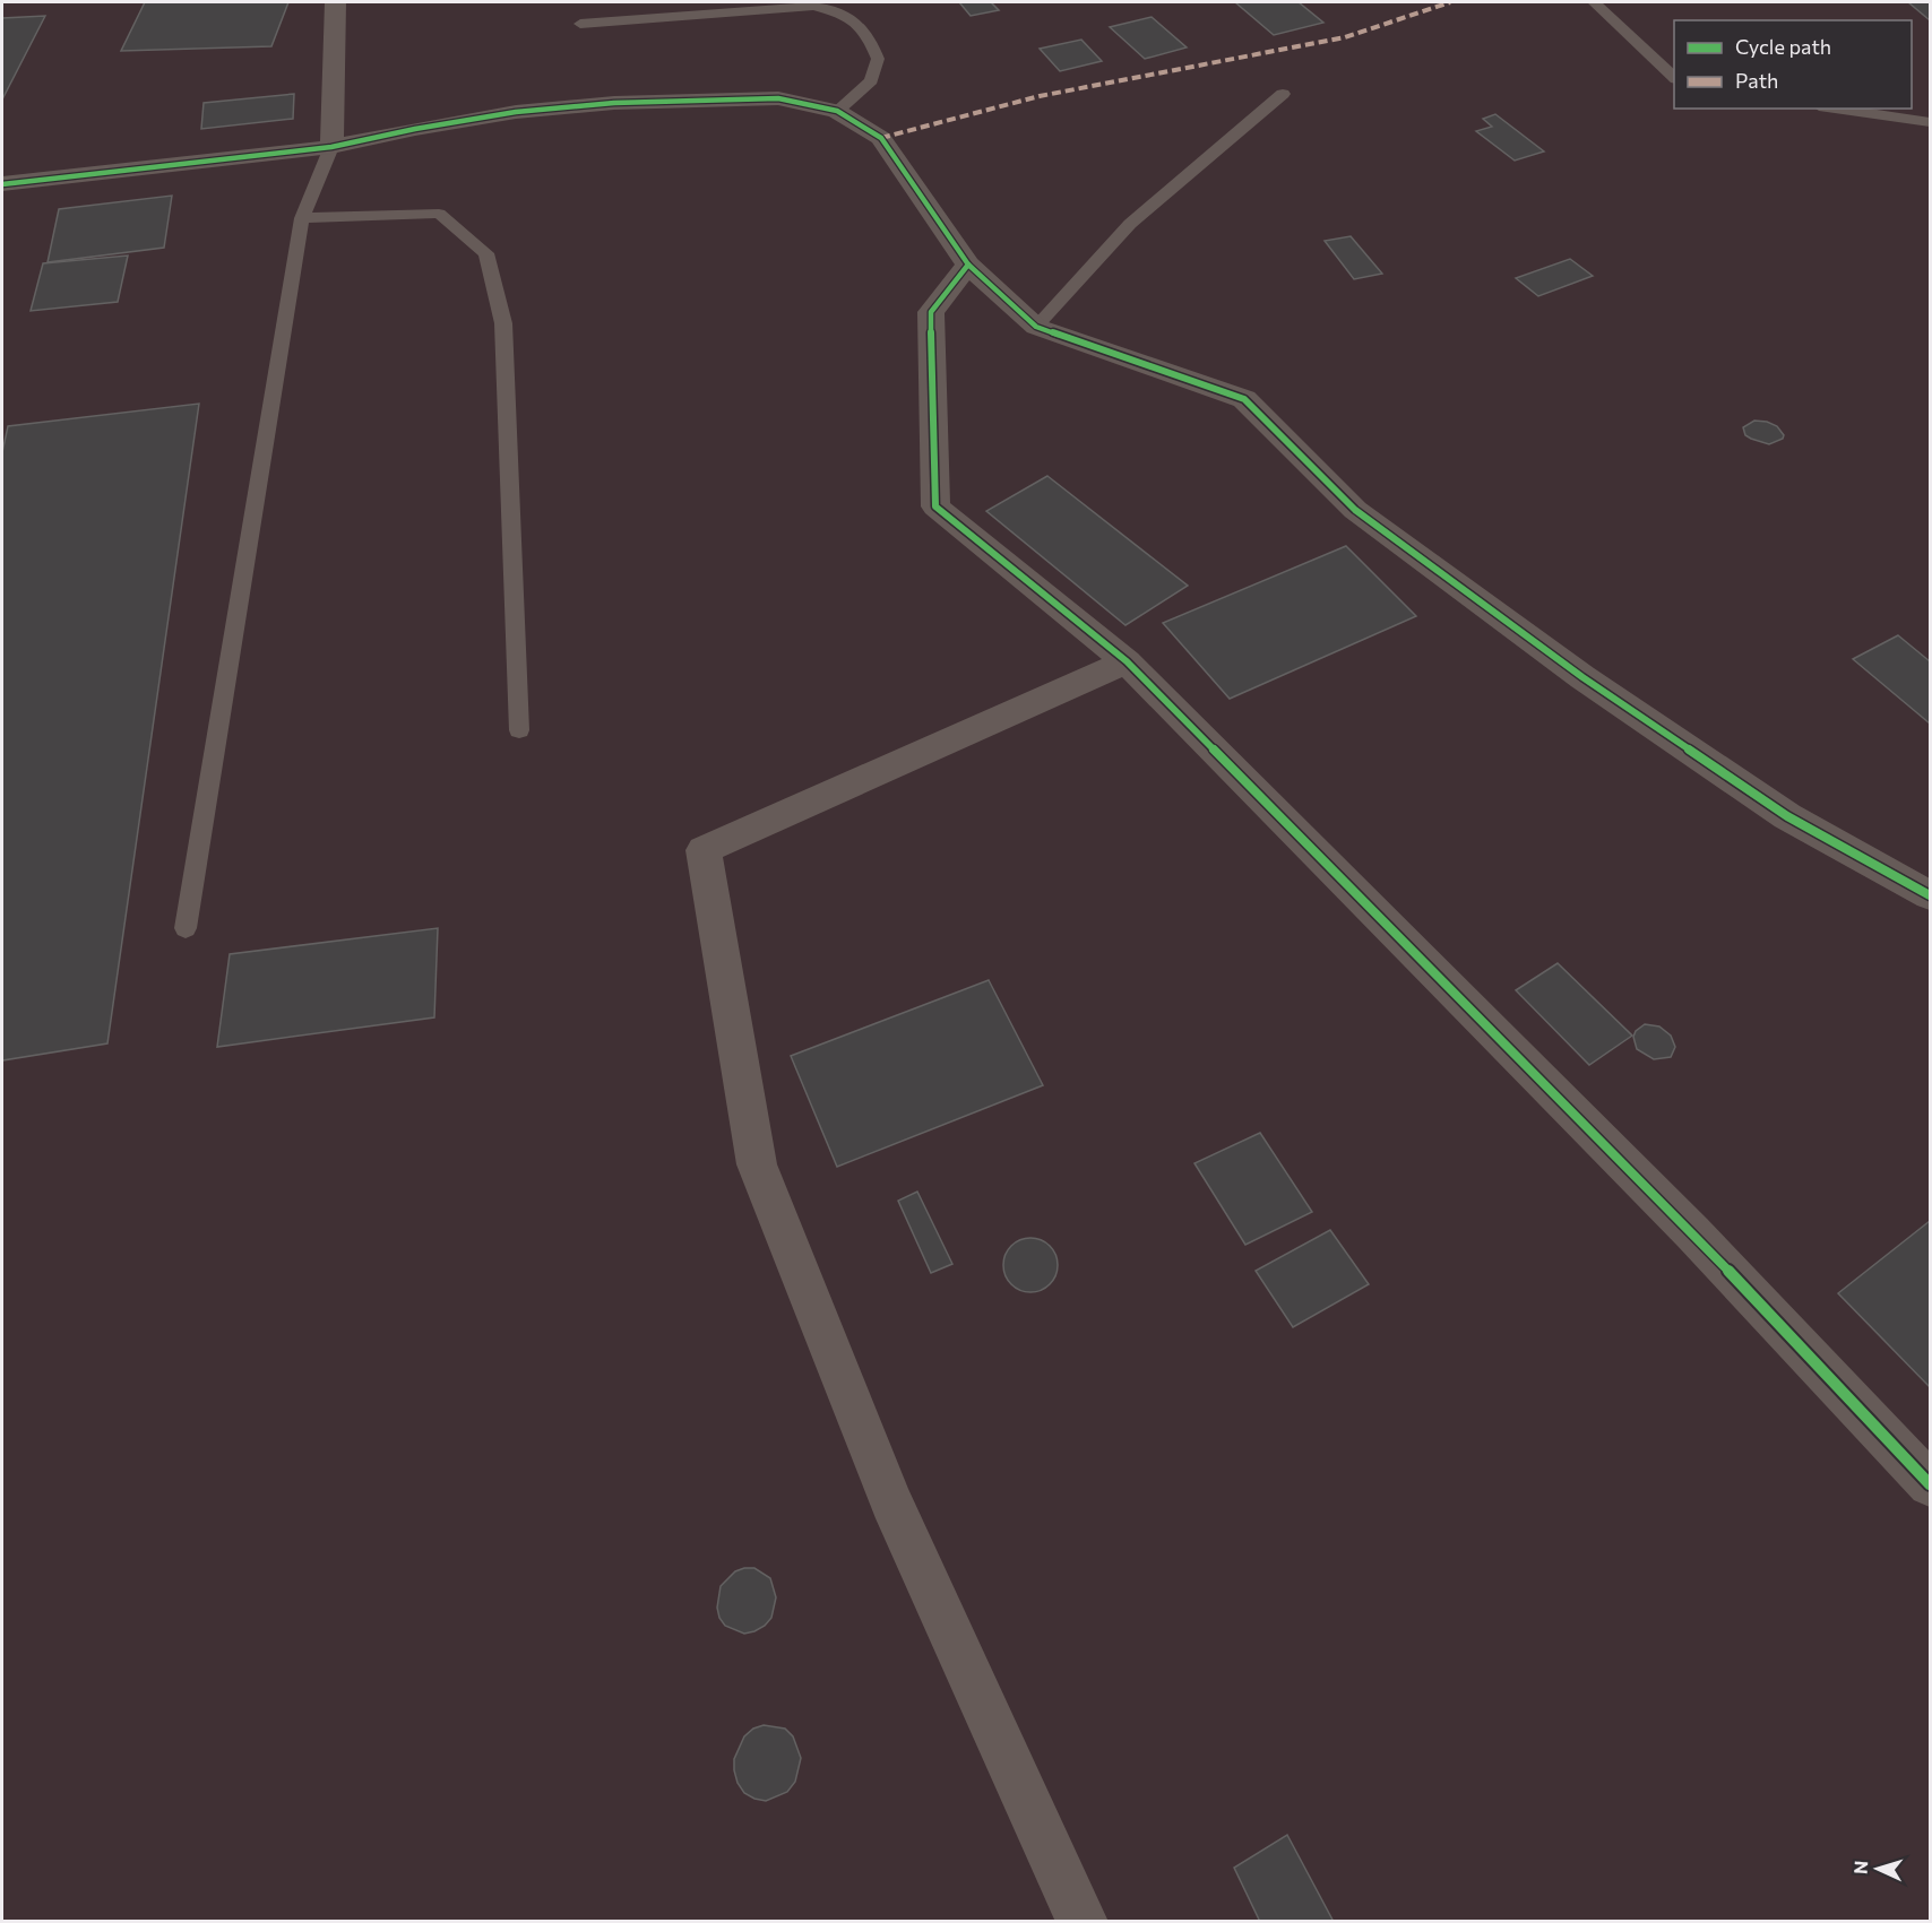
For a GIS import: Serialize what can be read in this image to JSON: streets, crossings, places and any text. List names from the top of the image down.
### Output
{
  "legend": ["Cycle path", "Path"],
  "north": "left"
}
